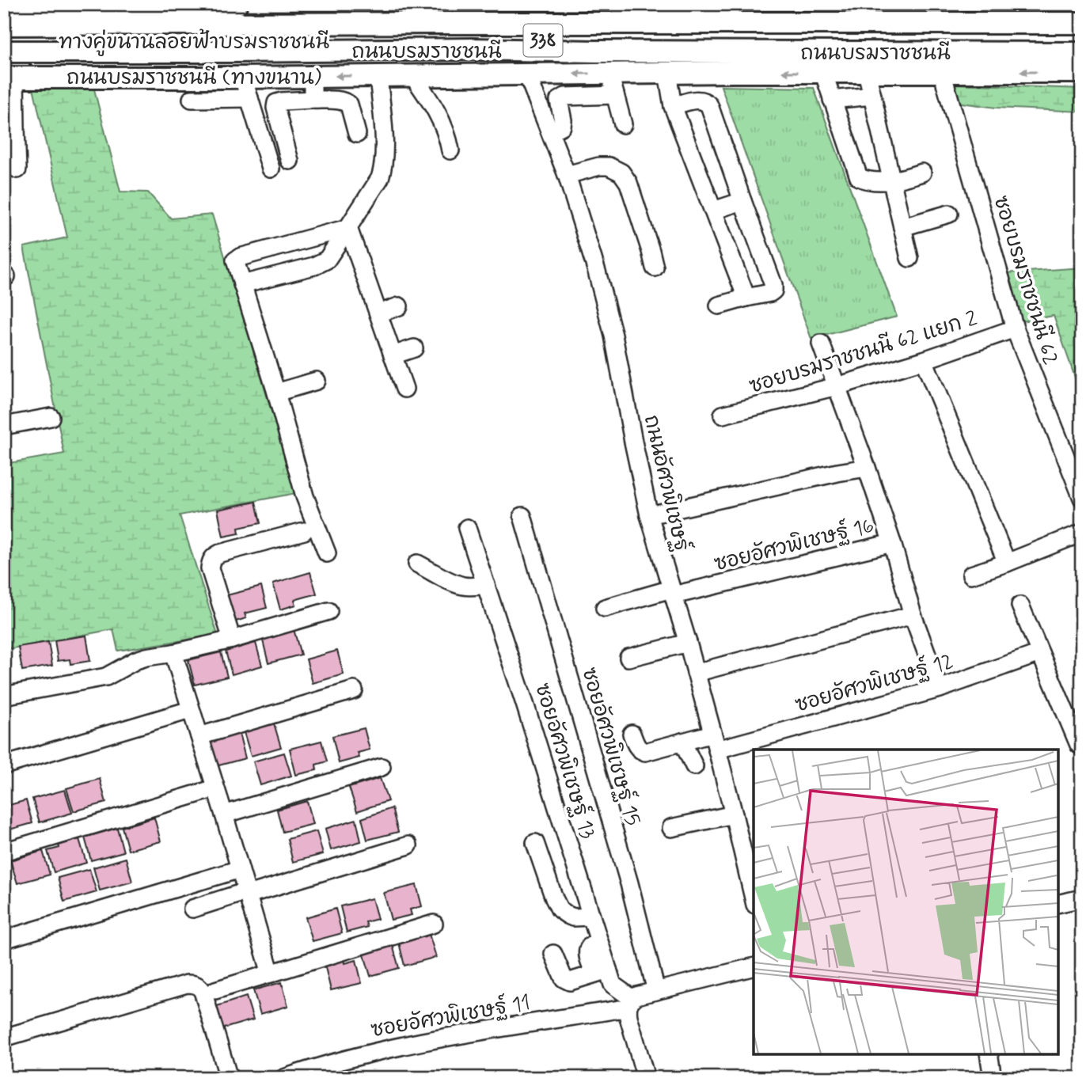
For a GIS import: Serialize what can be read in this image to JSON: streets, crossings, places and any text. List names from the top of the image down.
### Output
{
  "streets": {
    "main road": [
      "338",
      "ทางคู่ขนานลอยฟ้าบรมราชชนนี",
      "ถนนบรมราชชนนี",
      "ถนนบรมราชชนนี (ทางขนาน)"
    ],
    "street": [
      "ซอยบรมราชชนนี 62",
      "ซอยบรมราชชนนี 62 แยก 2",
      "ถนนอัศวพิเชษฐ์",
      "ซอยอัศวพิเชษฐ์ 16",
      "ซอยอัศวพิเชษฐ์ 12",
      "ซอยอัศวพิเชษฐ์ 15",
      "ซอยอัศวพิเชษฐ์ 13",
      "ซอยอัศวพิเชษฐ์ 11"
    ]
  },
  "crossings": [
    ["ถนนบรมราชชนนี (ทางขนาน)", "ซอยบรมราชชนนี 62"],
    ["ถนนบรมราชชนนี (ทางขนาน)", "ถนนอัศวพิเชษฐ์"],
    ["ซอยบรมราชชนนี 62", "ซอยบรมราชชนนี 62 แยก 2"],
    ["ถนนอัศวพิเชษฐ์", "ซอยอัศวพิเชษฐ์ 16"],
    ["ถนนอัศวพิเชษฐ์", "ซอยอัศวพิเชษฐ์ 12"],
    ["ซอยอัศวพิเชษฐ์ 13", "ซอยอัศวพิเชษฐ์ 11"]
  ],
  "one_way": ["ถนนบรมราชชนนี (ทางขนาน)"]
}
